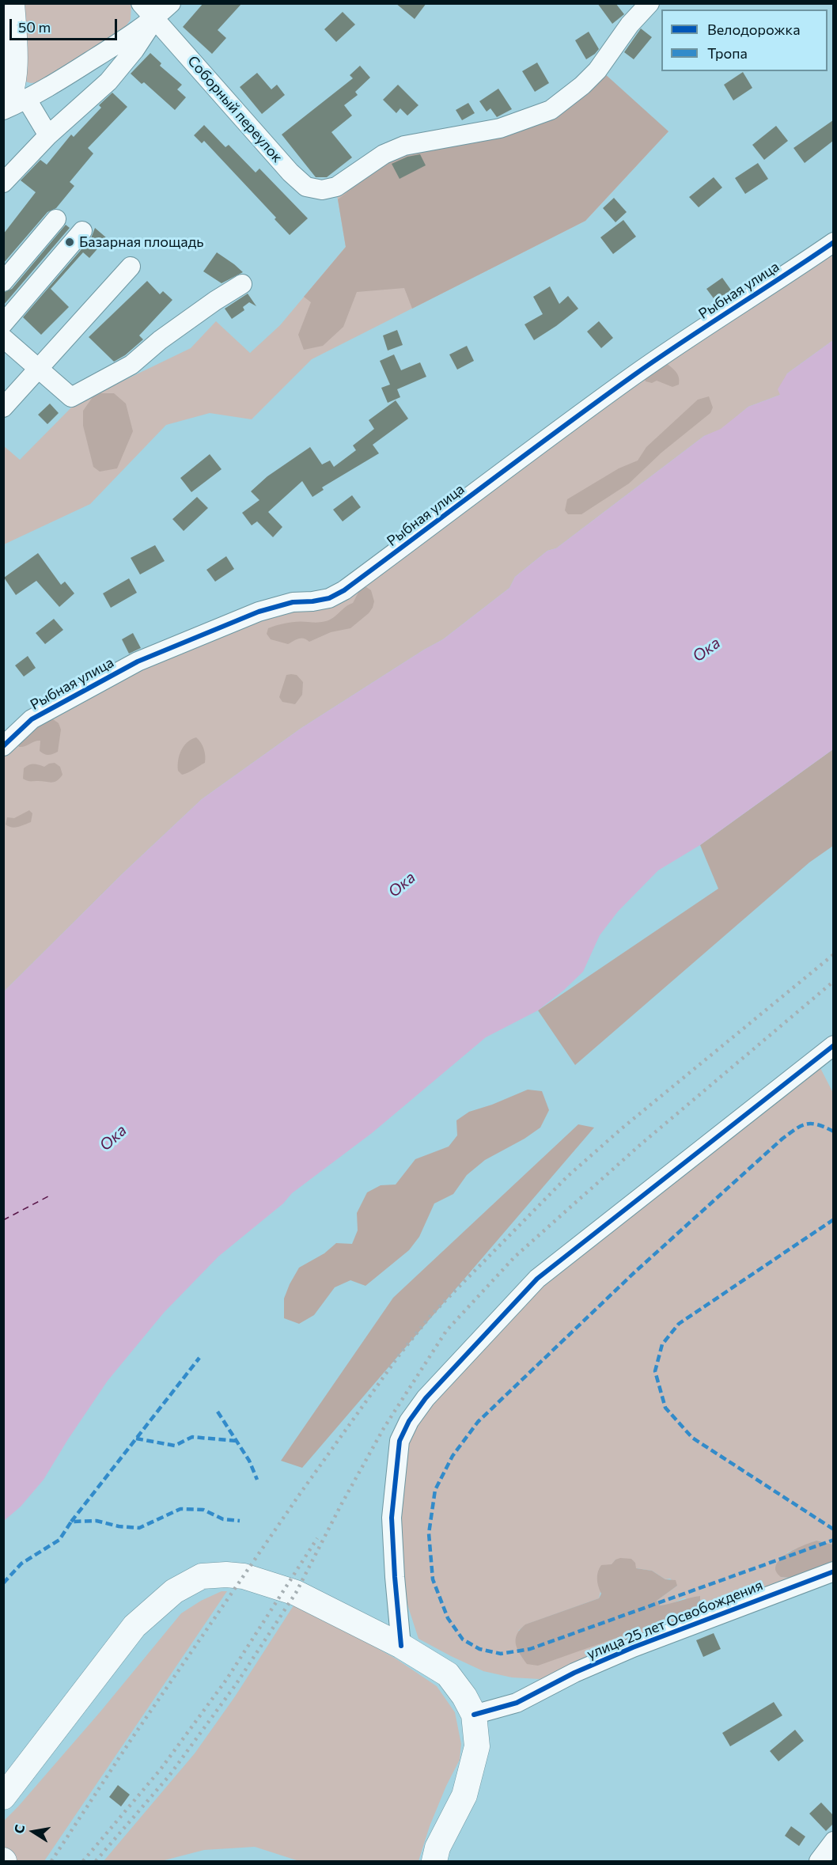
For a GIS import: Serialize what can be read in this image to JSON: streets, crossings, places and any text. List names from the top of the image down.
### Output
{
  "streets": {
    "street": ["Соборный переулок", "Рыбная улица", "улица 25 лет Освобождения"]
  },
  "water": ["Ока"],
  "places": ["Базарная площадь"],
  "legend": ["Велодорожка", "Тропа"],
  "scale_bar": "50 m",
  "north": "left"
}
